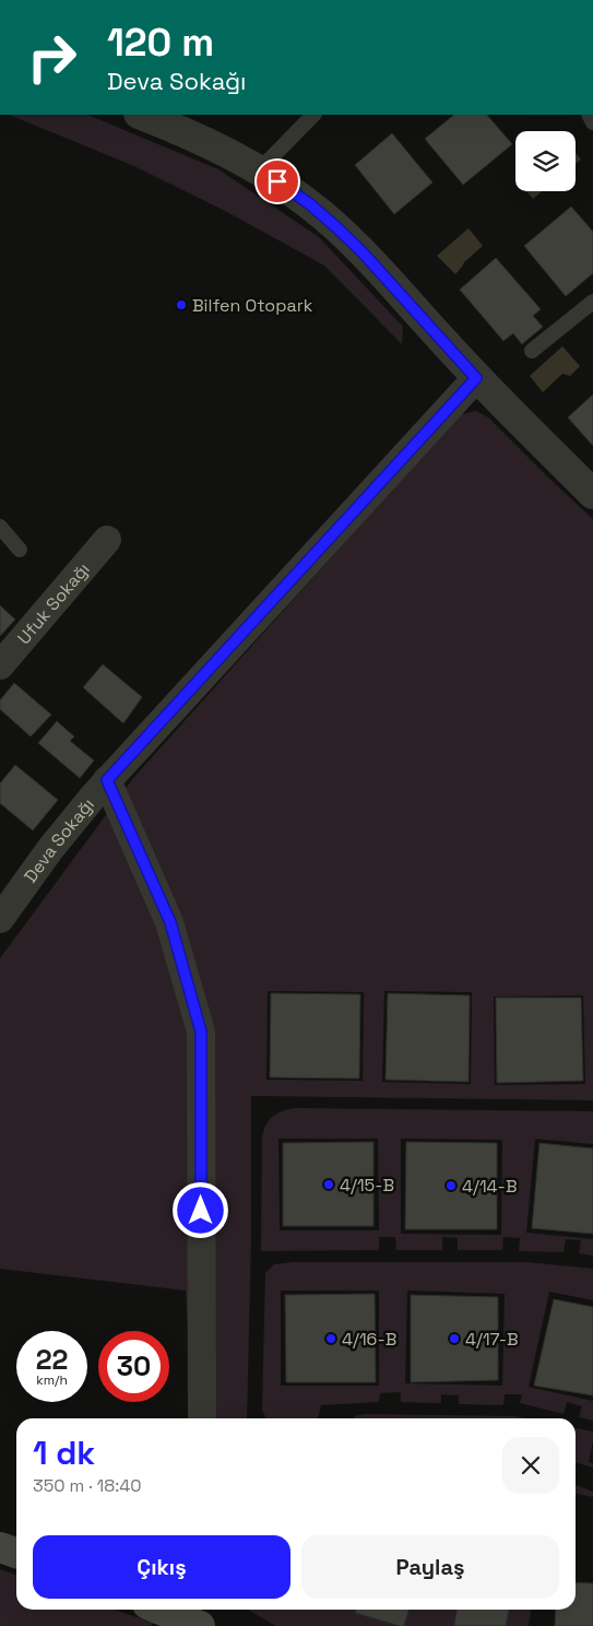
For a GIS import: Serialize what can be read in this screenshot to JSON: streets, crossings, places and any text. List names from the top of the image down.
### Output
{
  "streets": {
    "street": ["Ufuk Sokağı", "Deva Sokağı"]
  },
  "places": [
    "Bilfen Otopark",
    "4/15-B",
    "4/14-B",
    "4/16-B",
    "4/17-B"
  ],
  "page": {
    "turn": ["120 m", "Deva Sokağı"],
    "speed": "22 km/h",
    "limit": "30",
    "heading": ["1 dk", "350 m · 18:40"],
    "buttons": ["Çıkış", "Paylaş"]
  }
}
